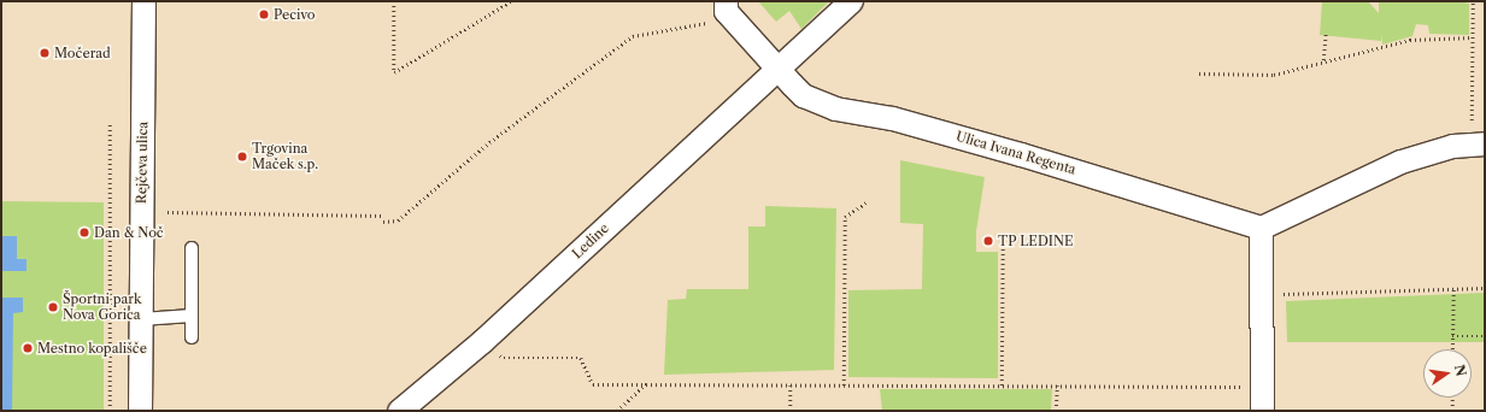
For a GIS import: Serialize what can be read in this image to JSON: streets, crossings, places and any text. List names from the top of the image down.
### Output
{
  "streets": {
    "street": ["Ulica Ivana Regenta", "Rejčeva ulica", "Ledine"]
  },
  "crossings": [
    ["Ulica Ivana Regenta", "Ledine"]
  ],
  "places": [
    "Pecivo",
    "Močerad",
    "Trgovina Maček s.p.",
    "Dan & Noč",
    "TP LEDINE",
    "Športni park Nova Gorica",
    "Mestno kopališče"
  ],
  "north": "right"
}
